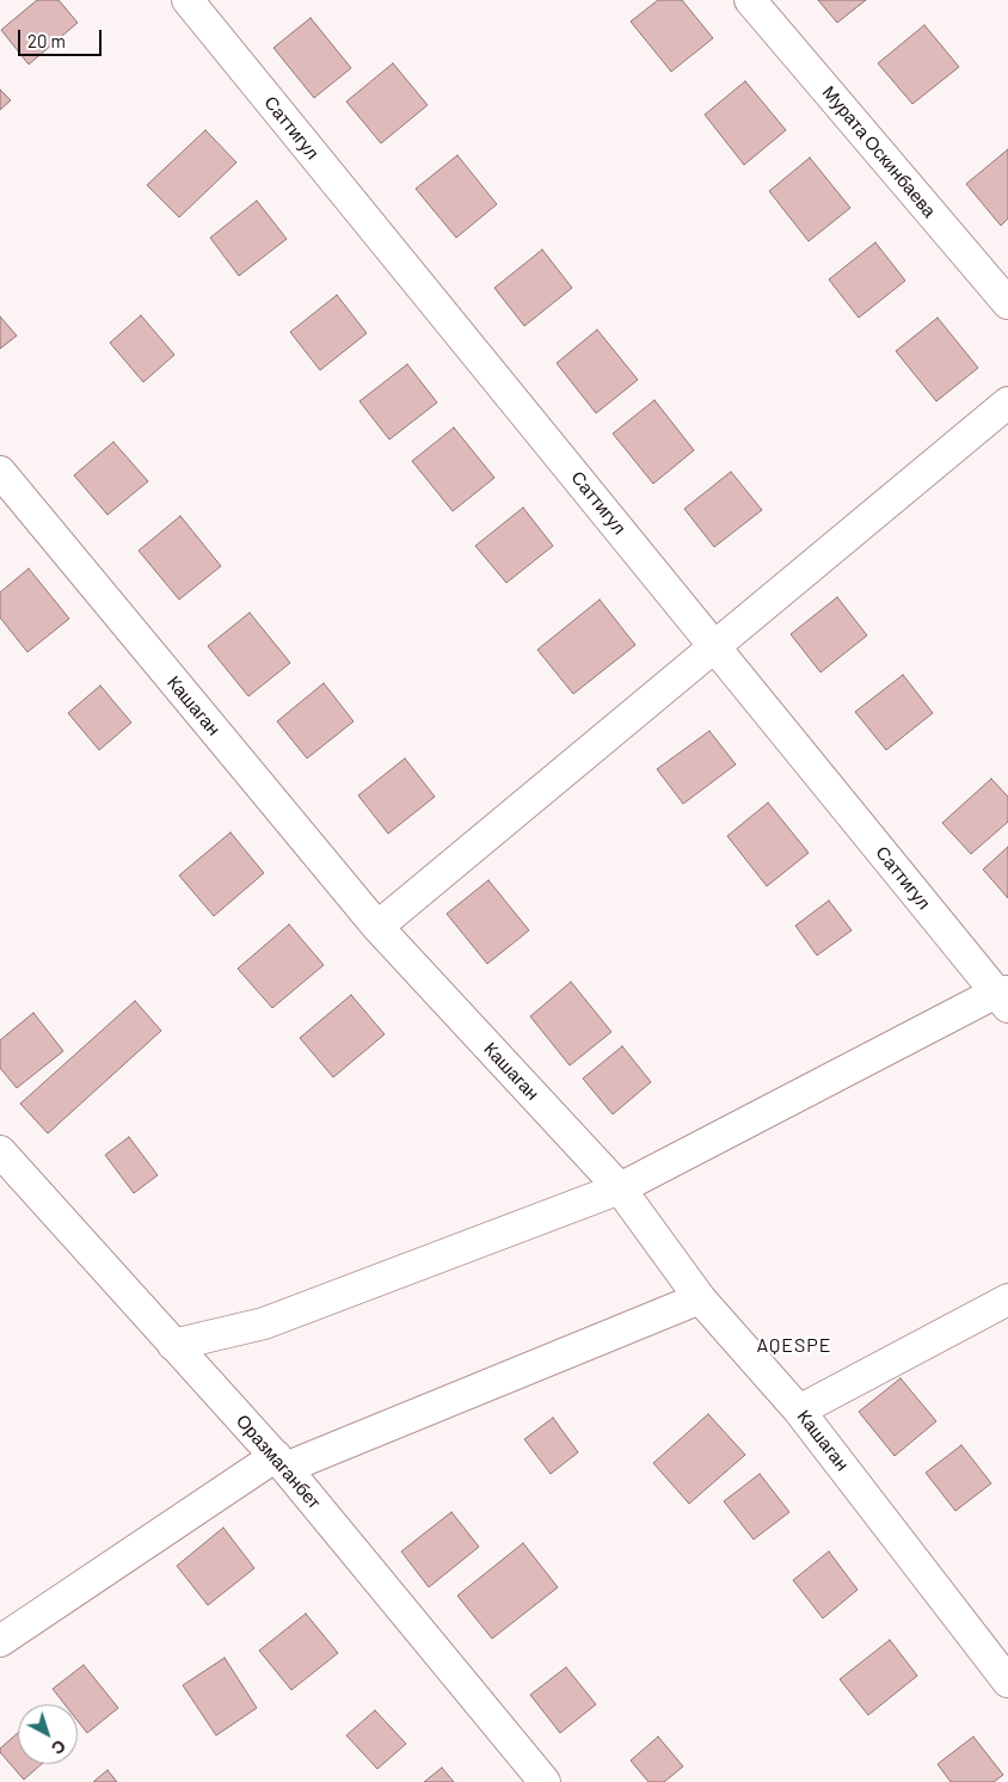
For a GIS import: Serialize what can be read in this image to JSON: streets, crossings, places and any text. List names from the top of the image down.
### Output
{
  "streets": {
    "street": [
      "Саттигул",
      "Мурата Оскинбаева",
      "Кашаган",
      "Оразмаганбет"
    ]
  },
  "districts": ["AQESPE"],
  "scale_bar": "20 m",
  "north": "bottom right"
}
